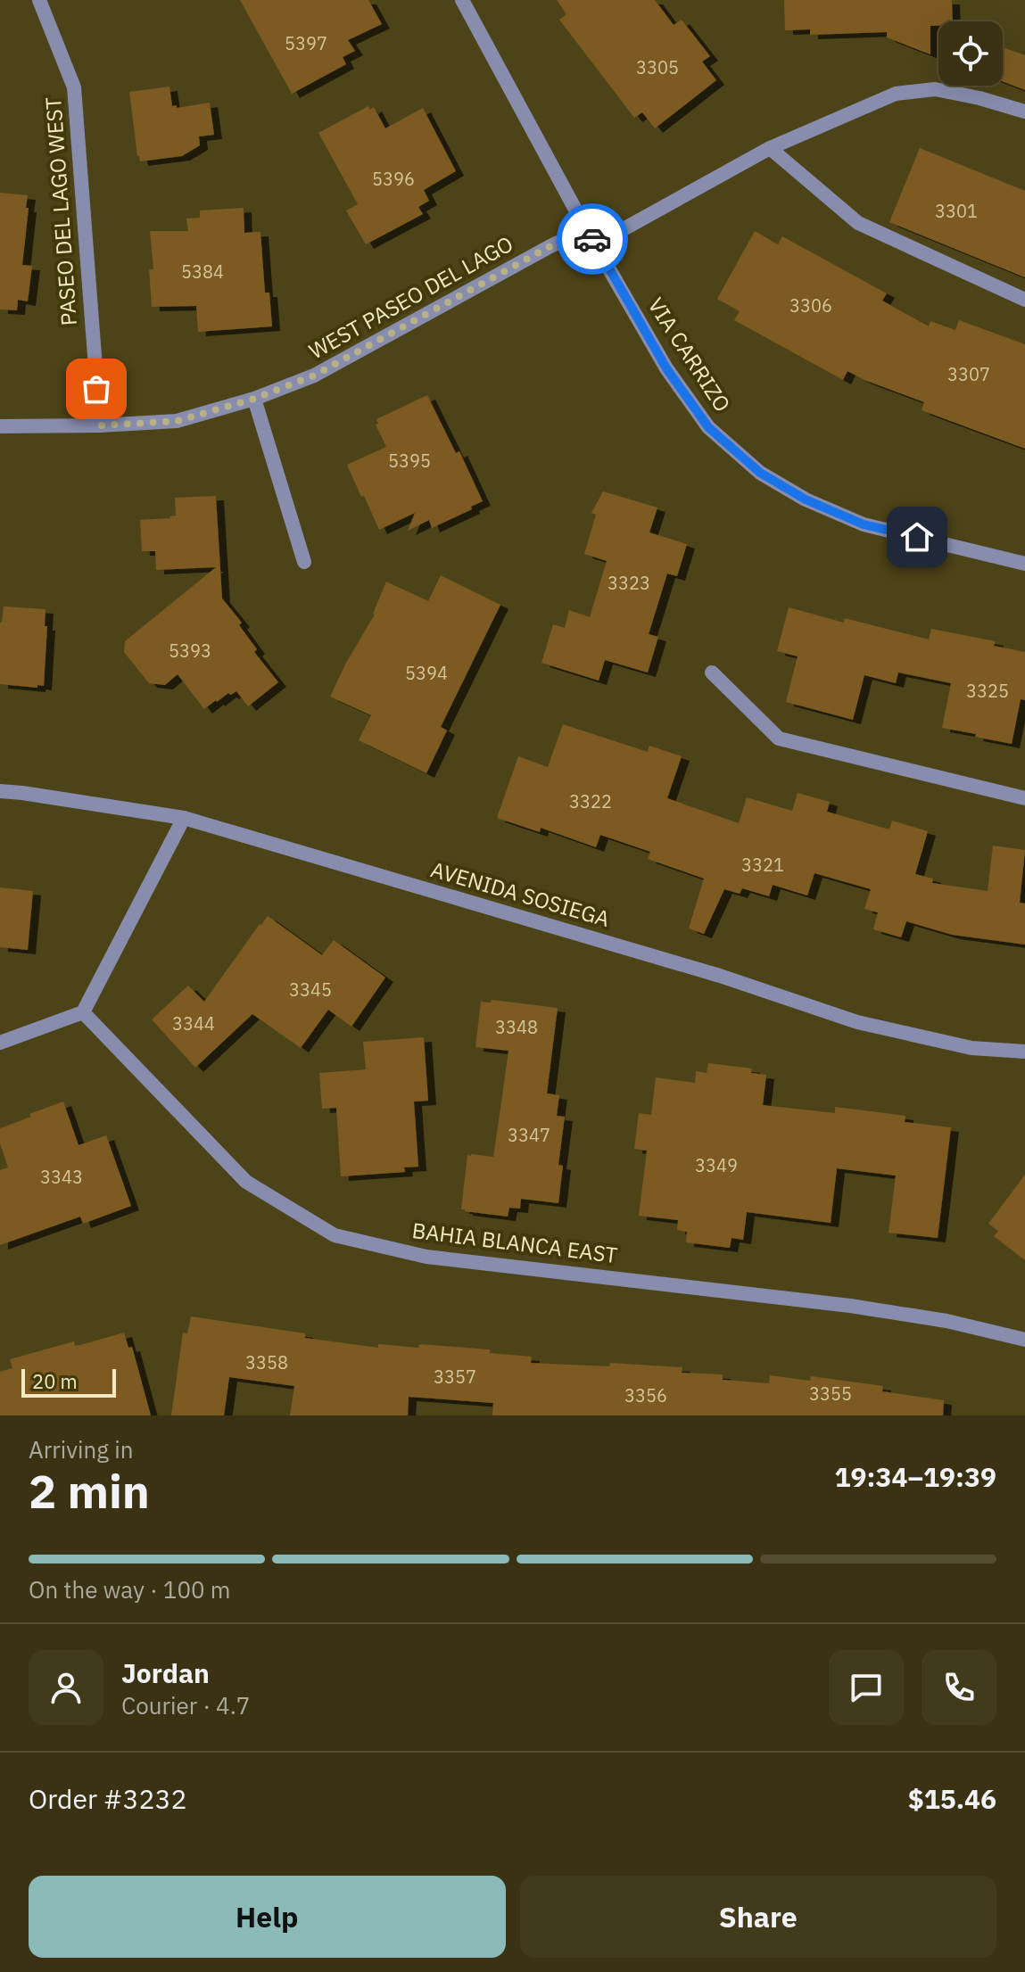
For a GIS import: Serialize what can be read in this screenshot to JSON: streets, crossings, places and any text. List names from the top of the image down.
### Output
{
  "streets": {
    "street": [
      "PASEO DEL LAGO WEST",
      "WEST PASEO DEL LAGO",
      "VIA CARRIZO",
      "AVENIDA SOSIEGA",
      "BAHIA BLANCA EAST"
    ]
  },
  "crossings": [
    ["PASEO DEL LAGO WEST", "WEST PASEO DEL LAGO"],
    ["WEST PASEO DEL LAGO", "VIA CARRIZO"]
  ],
  "house_numbers": [
    "5397",
    "3305",
    "5396",
    "3301",
    "5384",
    "3306",
    "3307",
    "5395",
    "3323",
    "5393",
    "5394",
    "3325",
    "3322",
    "3321",
    "3345",
    "3344",
    "3348",
    "3347",
    "3349",
    "3343",
    "3358",
    "3357",
    "3355",
    "3356"
  ],
  "scale_bar": "20 m",
  "page": {
    "scale": "20 m",
    "heading": ["2 min", "Arriving in", "19:34–19:39"],
    "panel": [
      "Jordan",
      "Courier · 4.7",
      "Order #3232",
      "$15.46"
    ],
    "bar": "On the way · 100 m",
    "buttons": ["Help", "Share"]
  }
}
